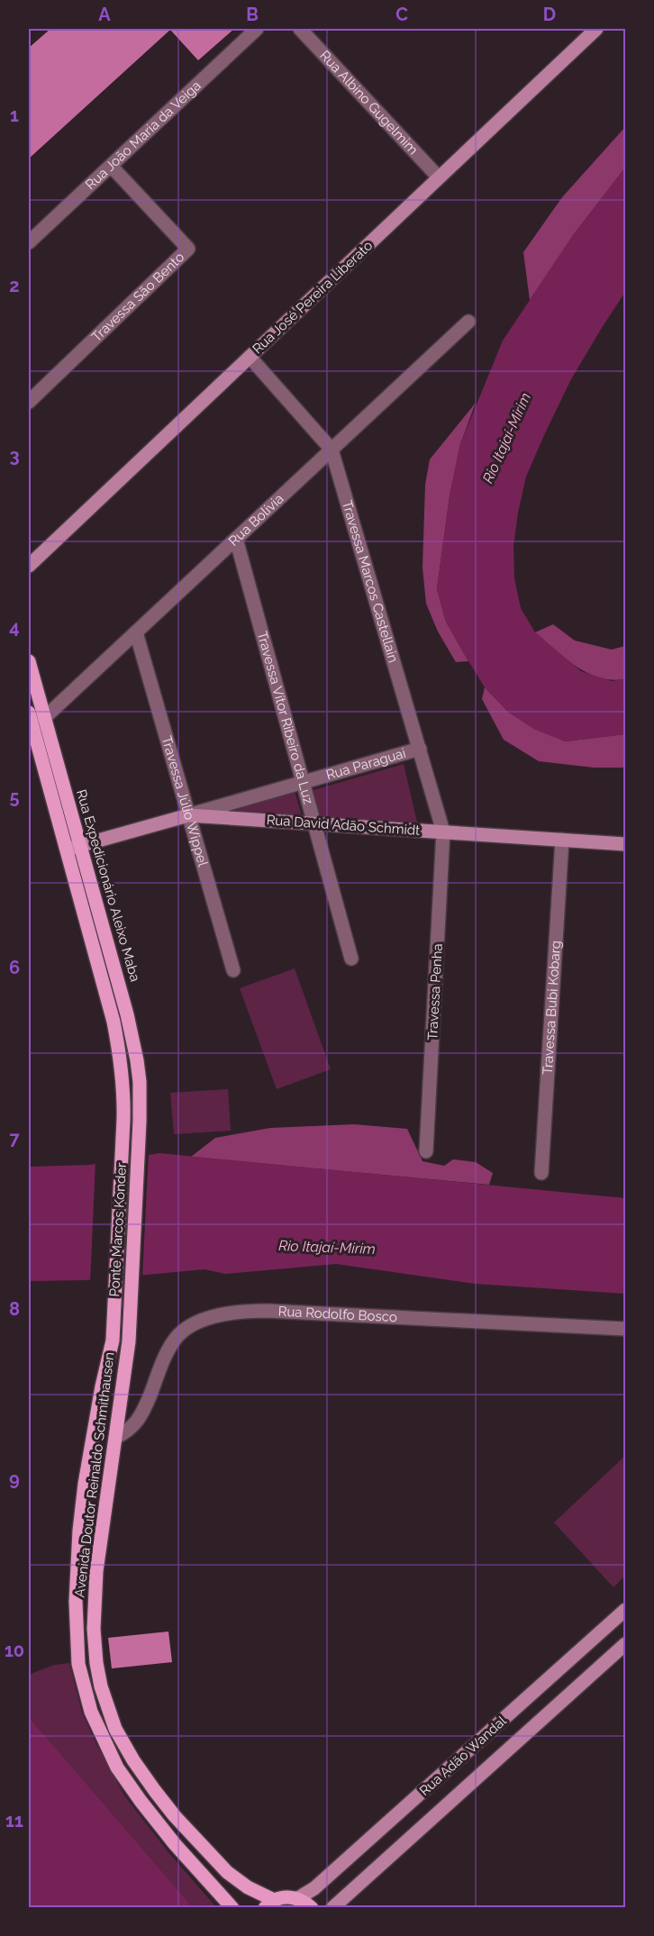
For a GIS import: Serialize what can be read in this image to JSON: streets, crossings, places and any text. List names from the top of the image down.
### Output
{
  "streets": {
    "main road": [
      "Rua José Pereira Liberato",
      "Rua David Adão Schmidt",
      "Rua Expedicionário Aleixo Maba",
      "Ponte Marcos Konder",
      "Avenida Doutor Reinaldo Schmithausen",
      "Rua Adão Wandal"
    ],
    "street": [
      "Rua Albino Gugelmim",
      "Rua João Maria da Veiga",
      "Travessa São Bento",
      "Rua Bolívia",
      "Travessa Marcos Castellain",
      "Travessa Vítor Ribeiro da Luz",
      "Rua Paraguai",
      "Travessa Júlio Wippel",
      "Travessa Penha",
      "Travessa Bubi Kobarg",
      "Rua Rodolfo Bosco"
    ]
  },
  "crossings": [
    ["Rua Albino Gugelmim", "Rua José Pereira Liberato"],
    ["Rua João Maria da Veiga", "Travessa São Bento"],
    ["Rua José Pereira Liberato", "Travessa Marcos Castellain"],
    ["Rua Bolívia", "Travessa Marcos Castellain"],
    ["Rua Bolívia", "Travessa Vítor Ribeiro da Luz"],
    ["Rua Bolívia", "Travessa Júlio Wippel"],
    ["Rua Bolívia", "Rua Expedicionário Aleixo Maba"],
    ["Travessa Marcos Castellain", "Rua Paraguai"],
    ["Travessa Marcos Castellain", "Rua David Adão Schmidt"],
    ["Travessa Marcos Castellain", "Travessa Penha"],
    ["Travessa Vítor Ribeiro da Luz", "Rua Paraguai"],
    ["Travessa Vítor Ribeiro da Luz", "Rua David Adão Schmidt"],
    ["Rua Paraguai", "Travessa Júlio Wippel"],
    ["Rua Paraguai", "Rua David Adão Schmidt"],
    ["Travessa Júlio Wippel", "Rua David Adão Schmidt"],
    ["Rua David Adão Schmidt", "Rua Expedicionário Aleixo Maba"],
    ["Rua David Adão Schmidt", "Travessa Penha"],
    ["Rua David Adão Schmidt", "Travessa Bubi Kobarg"],
    ["Rua David Adão Schmidt", "Ponte Marcos Konder"],
    ["Rua Expedicionário Aleixo Maba", "Ponte Marcos Konder"],
    ["Ponte Marcos Konder", "Avenida Doutor Reinaldo Schmithausen"],
    ["Rua Rodolfo Bosco", "Avenida Doutor Reinaldo Schmithausen"]
  ],
  "water": ["Rio Itajaí-Mirim"],
  "grid": {
    "columns": [
      "A",
      "B",
      "C",
      "D"
    ],
    "rows": [
      "1",
      "2",
      "3",
      "4",
      "5",
      "6",
      "7",
      "8",
      "9",
      "10",
      "11"
    ]
  }
}
